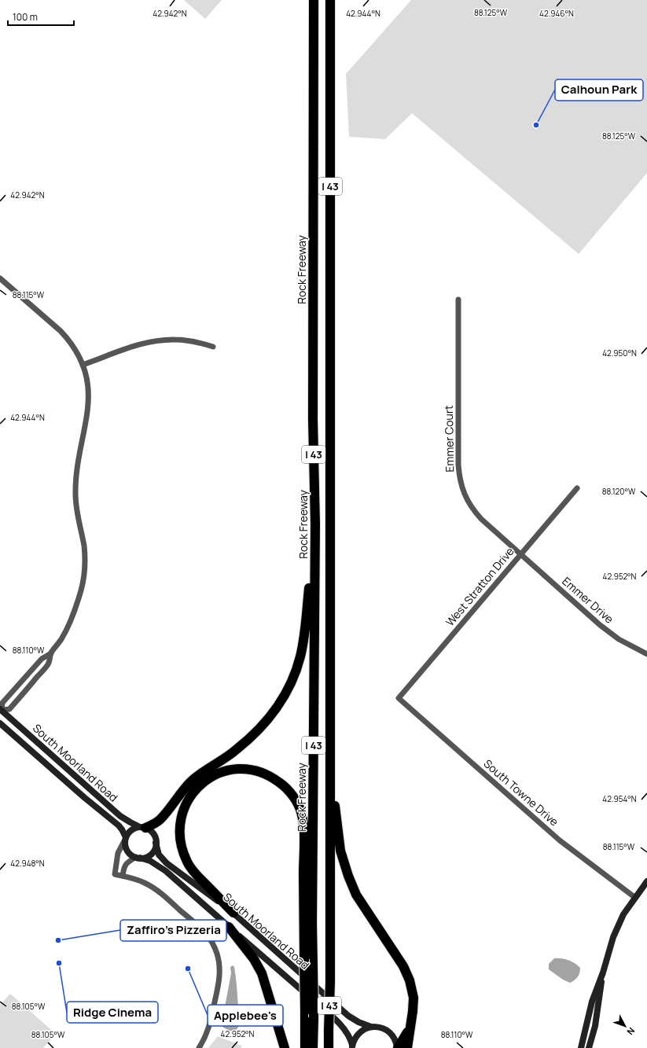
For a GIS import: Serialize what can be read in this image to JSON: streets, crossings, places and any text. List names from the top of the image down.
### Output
{
  "streets": {
    "highway": ["I 43", "Rock Freeway"],
    "main road": ["South Moorland Road"],
    "street": [
      "Emmer Court",
      "West Stratton Drive",
      "Emmer Drive",
      "South Towne Drive"
    ]
  },
  "crossings": [
    ["Emmer Court", "West Stratton Drive"],
    ["Emmer Court", "Emmer Drive"],
    ["West Stratton Drive", "Emmer Drive"],
    ["West Stratton Drive", "South Towne Drive"]
  ],
  "places": [
    "Calhoun Park",
    "Zaffiro's Pizzeria",
    "Ridge Cinema",
    "Applebee's"
  ],
  "scale_bar": "100 m",
  "north": "bottom right",
  "coordinates": [
    "88.125°W",
    "42.942°N",
    "42.944°N",
    "42.946°N",
    "88.115°W",
    "42.950°N",
    "88.120°W",
    "42.952°N",
    "88.110°W",
    "42.954°N",
    "42.948°N",
    "88.105°W"
  ]
}
